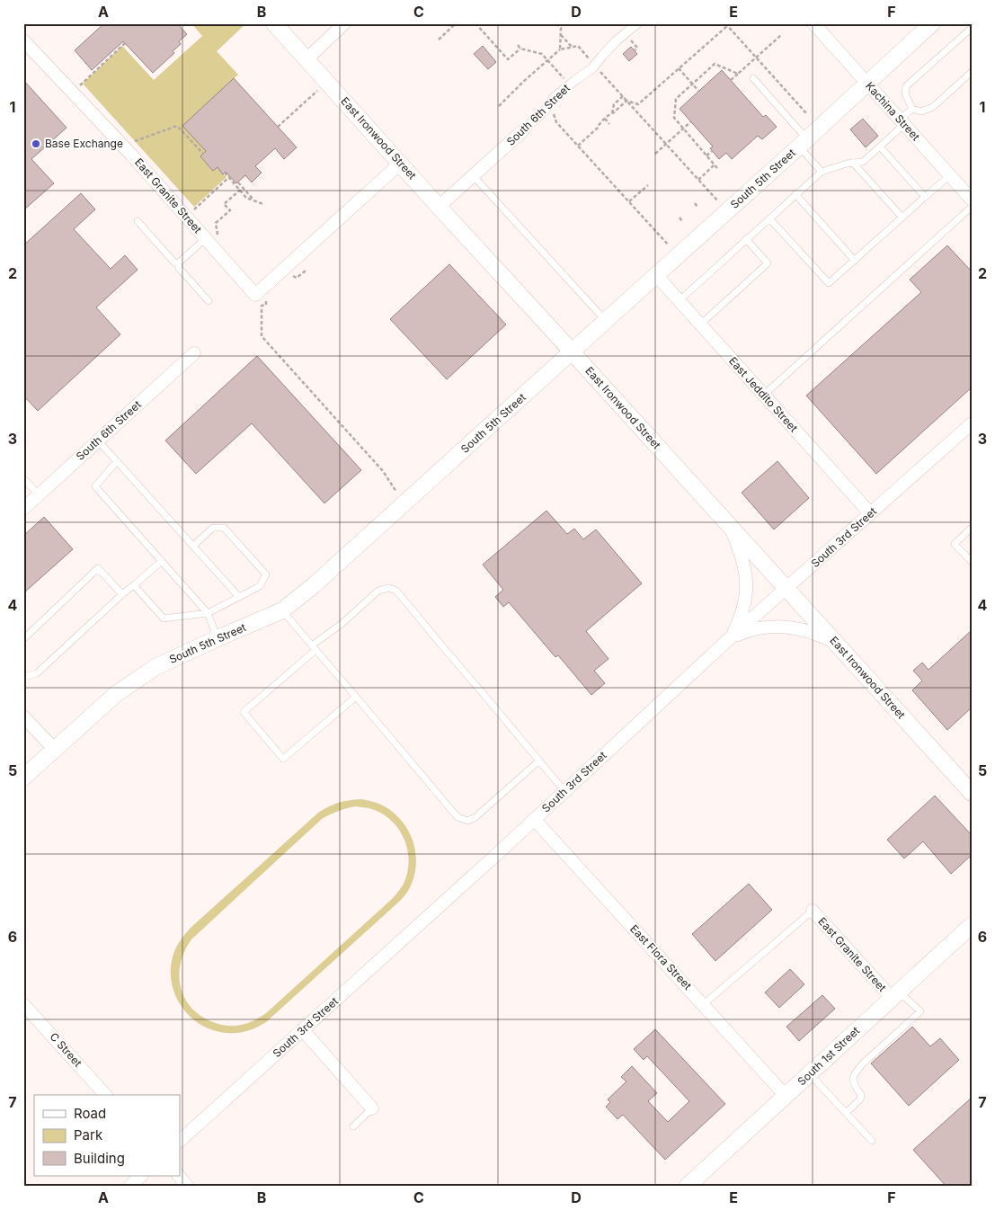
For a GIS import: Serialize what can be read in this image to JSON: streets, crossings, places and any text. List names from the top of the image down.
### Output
{
  "streets": {
    "street": [
      "Kachina Street",
      "South 6th Street",
      "East Ironwood Street",
      "South 5th Street",
      "East Granite Street",
      "East Jeddito Street",
      "South 3rd Street",
      "East Flora Street",
      "C Street",
      "South 1st Street"
    ]
  },
  "crossings": [
    ["Kachina Street", "South 5th Street"],
    ["South 6th Street", "East Ironwood Street"],
    ["East Ironwood Street", "South 5th Street"],
    ["East Ironwood Street", "South 3rd Street"],
    ["South 5th Street", "East Jeddito Street"],
    ["East Granite Street", "South 1st Street"],
    ["East Jeddito Street", "South 3rd Street"],
    ["South 3rd Street", "East Flora Street"],
    ["East Flora Street", "South 1st Street"]
  ],
  "places": ["Base Exchange"],
  "legend": ["Road", "Park", "Building"],
  "grid": {
    "columns": [
      "A",
      "B",
      "C",
      "D",
      "E",
      "F"
    ],
    "rows": [
      "1",
      "2",
      "3",
      "4",
      "5",
      "6",
      "7"
    ]
  }
}
